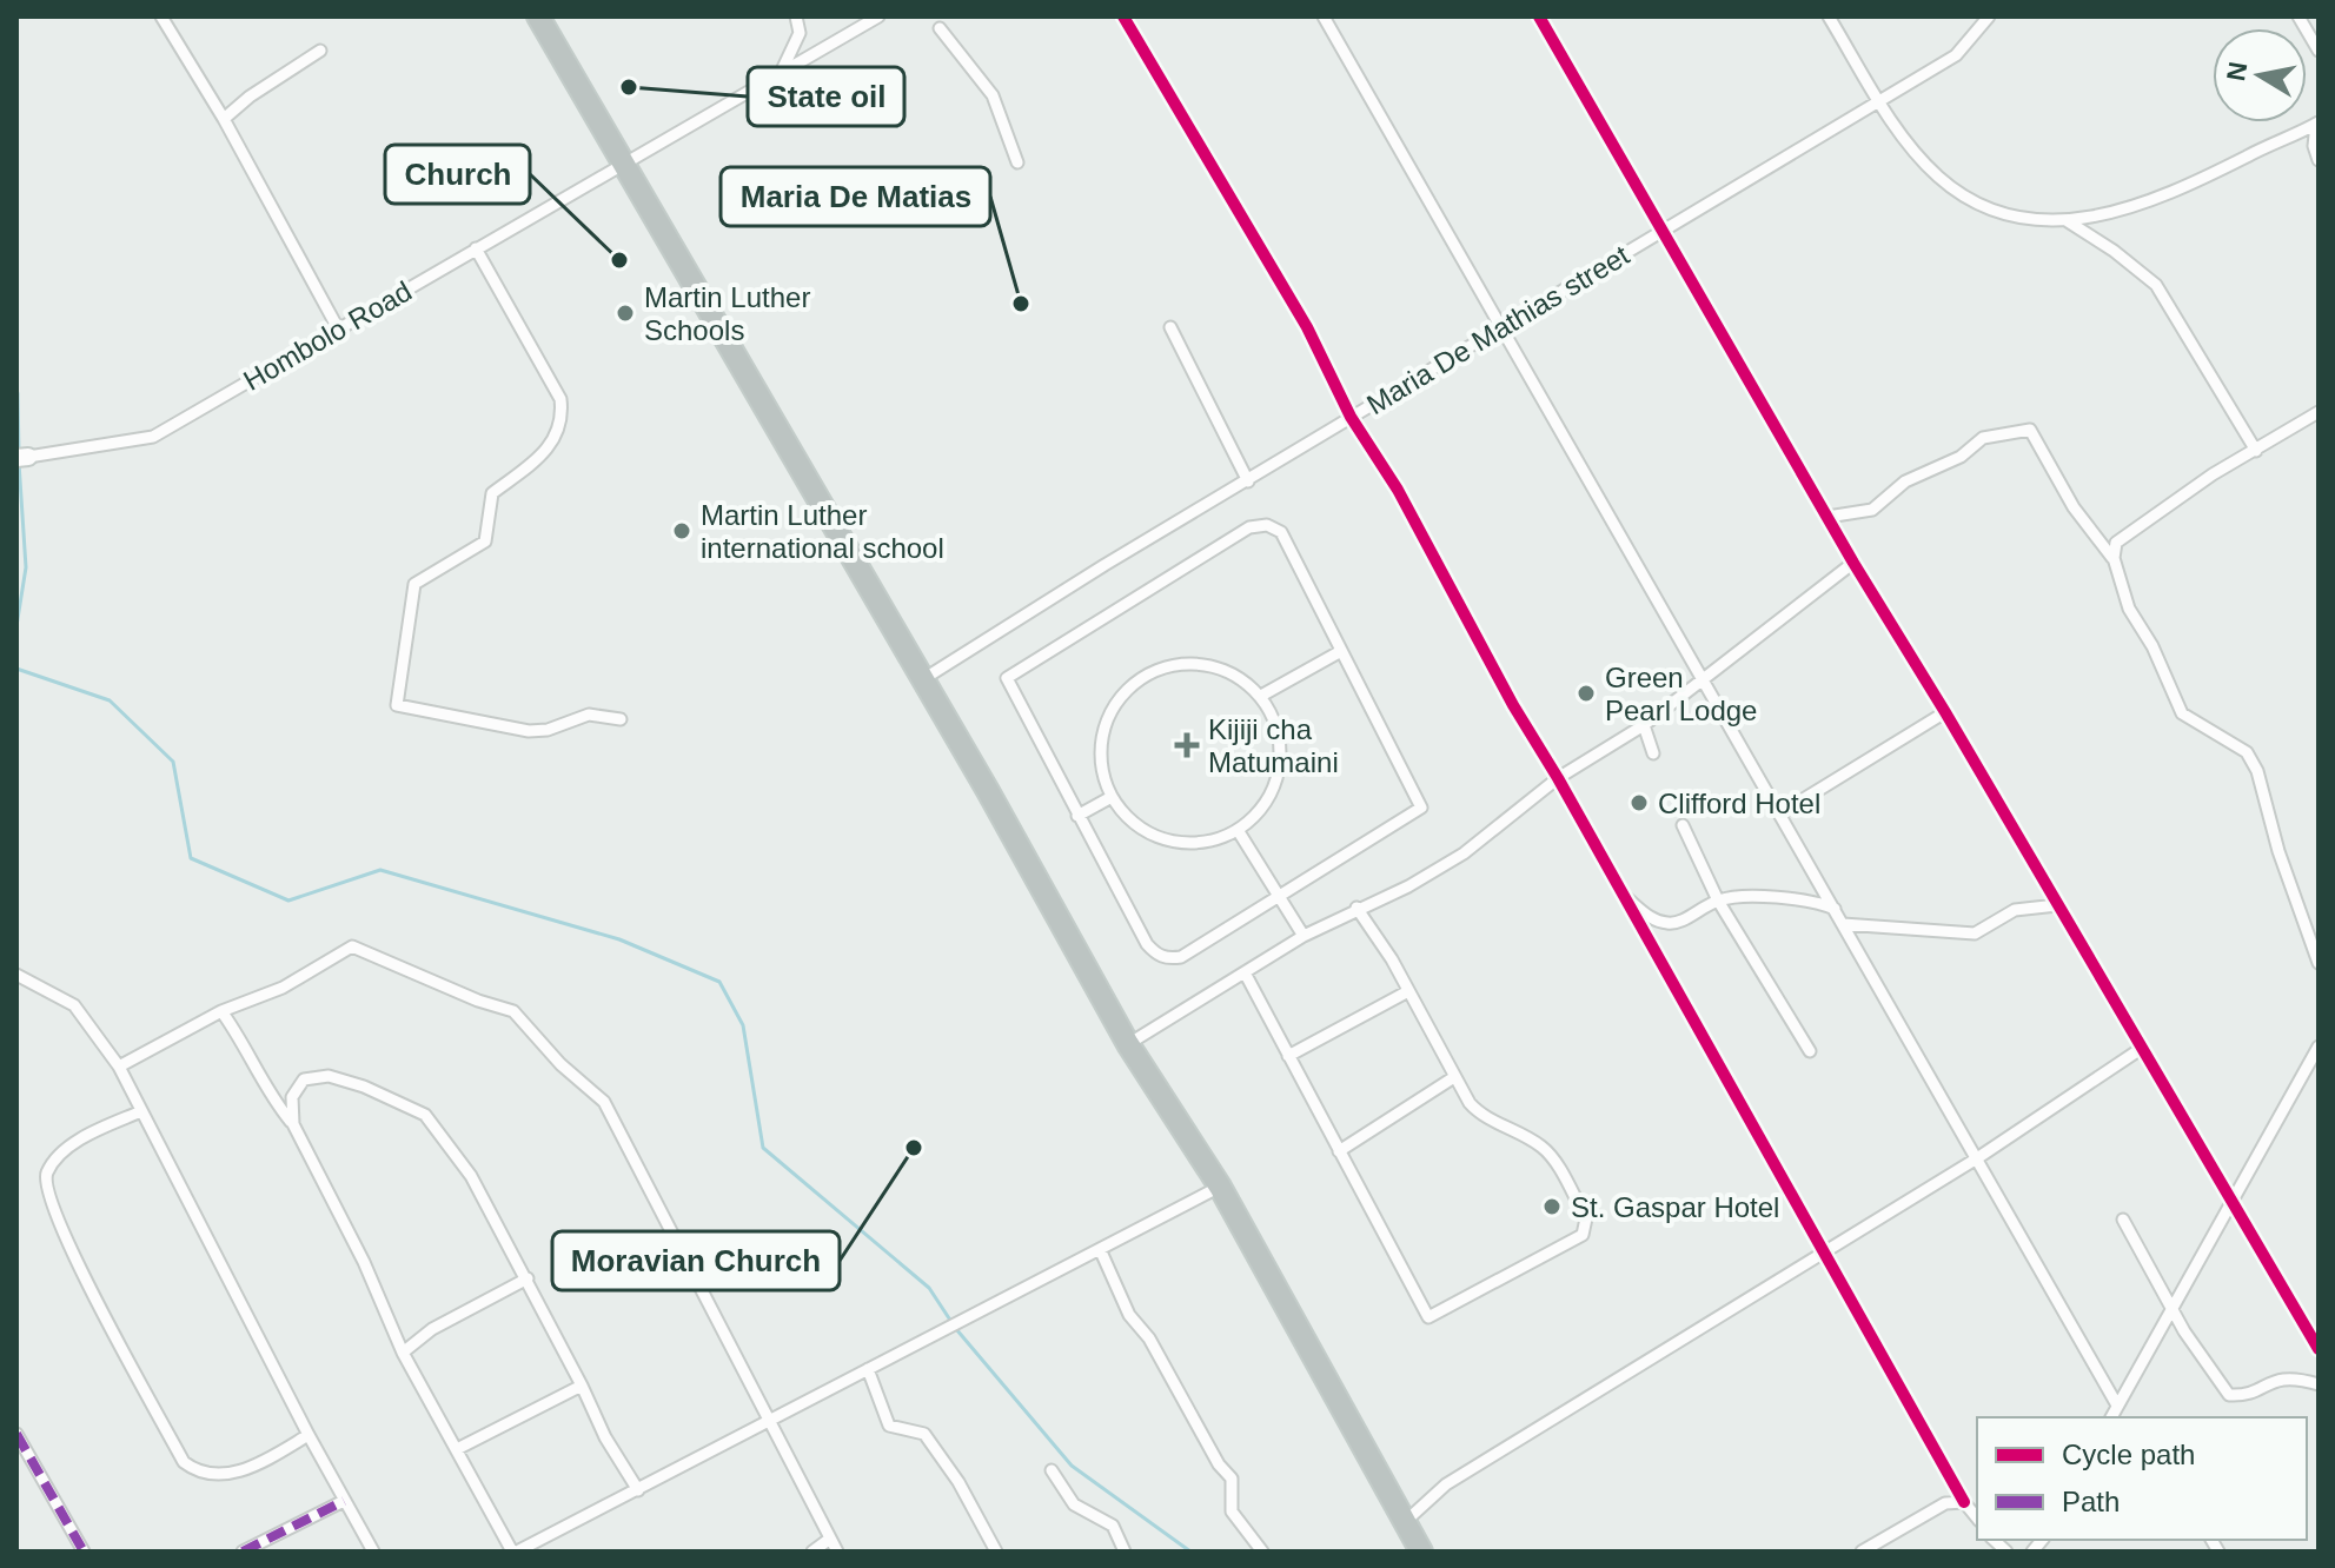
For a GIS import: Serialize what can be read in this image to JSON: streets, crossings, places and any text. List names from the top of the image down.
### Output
{
  "streets": {
    "street": ["Maria De Mathias street", "Hombolo Road"]
  },
  "places": {
    "other": [
      "State oil",
      "Church",
      "Maria De Matias",
      "Martin Luther Schools",
      "Martin Luther international school",
      "Green Pearl Lodge",
      "Clifford Hotel",
      "Moravian Church",
      "St. Gaspar Hotel"
    ],
    "health": ["Kijiji cha Matumaini"]
  },
  "legend": ["Cycle path", "Path"],
  "north": "left"
}
